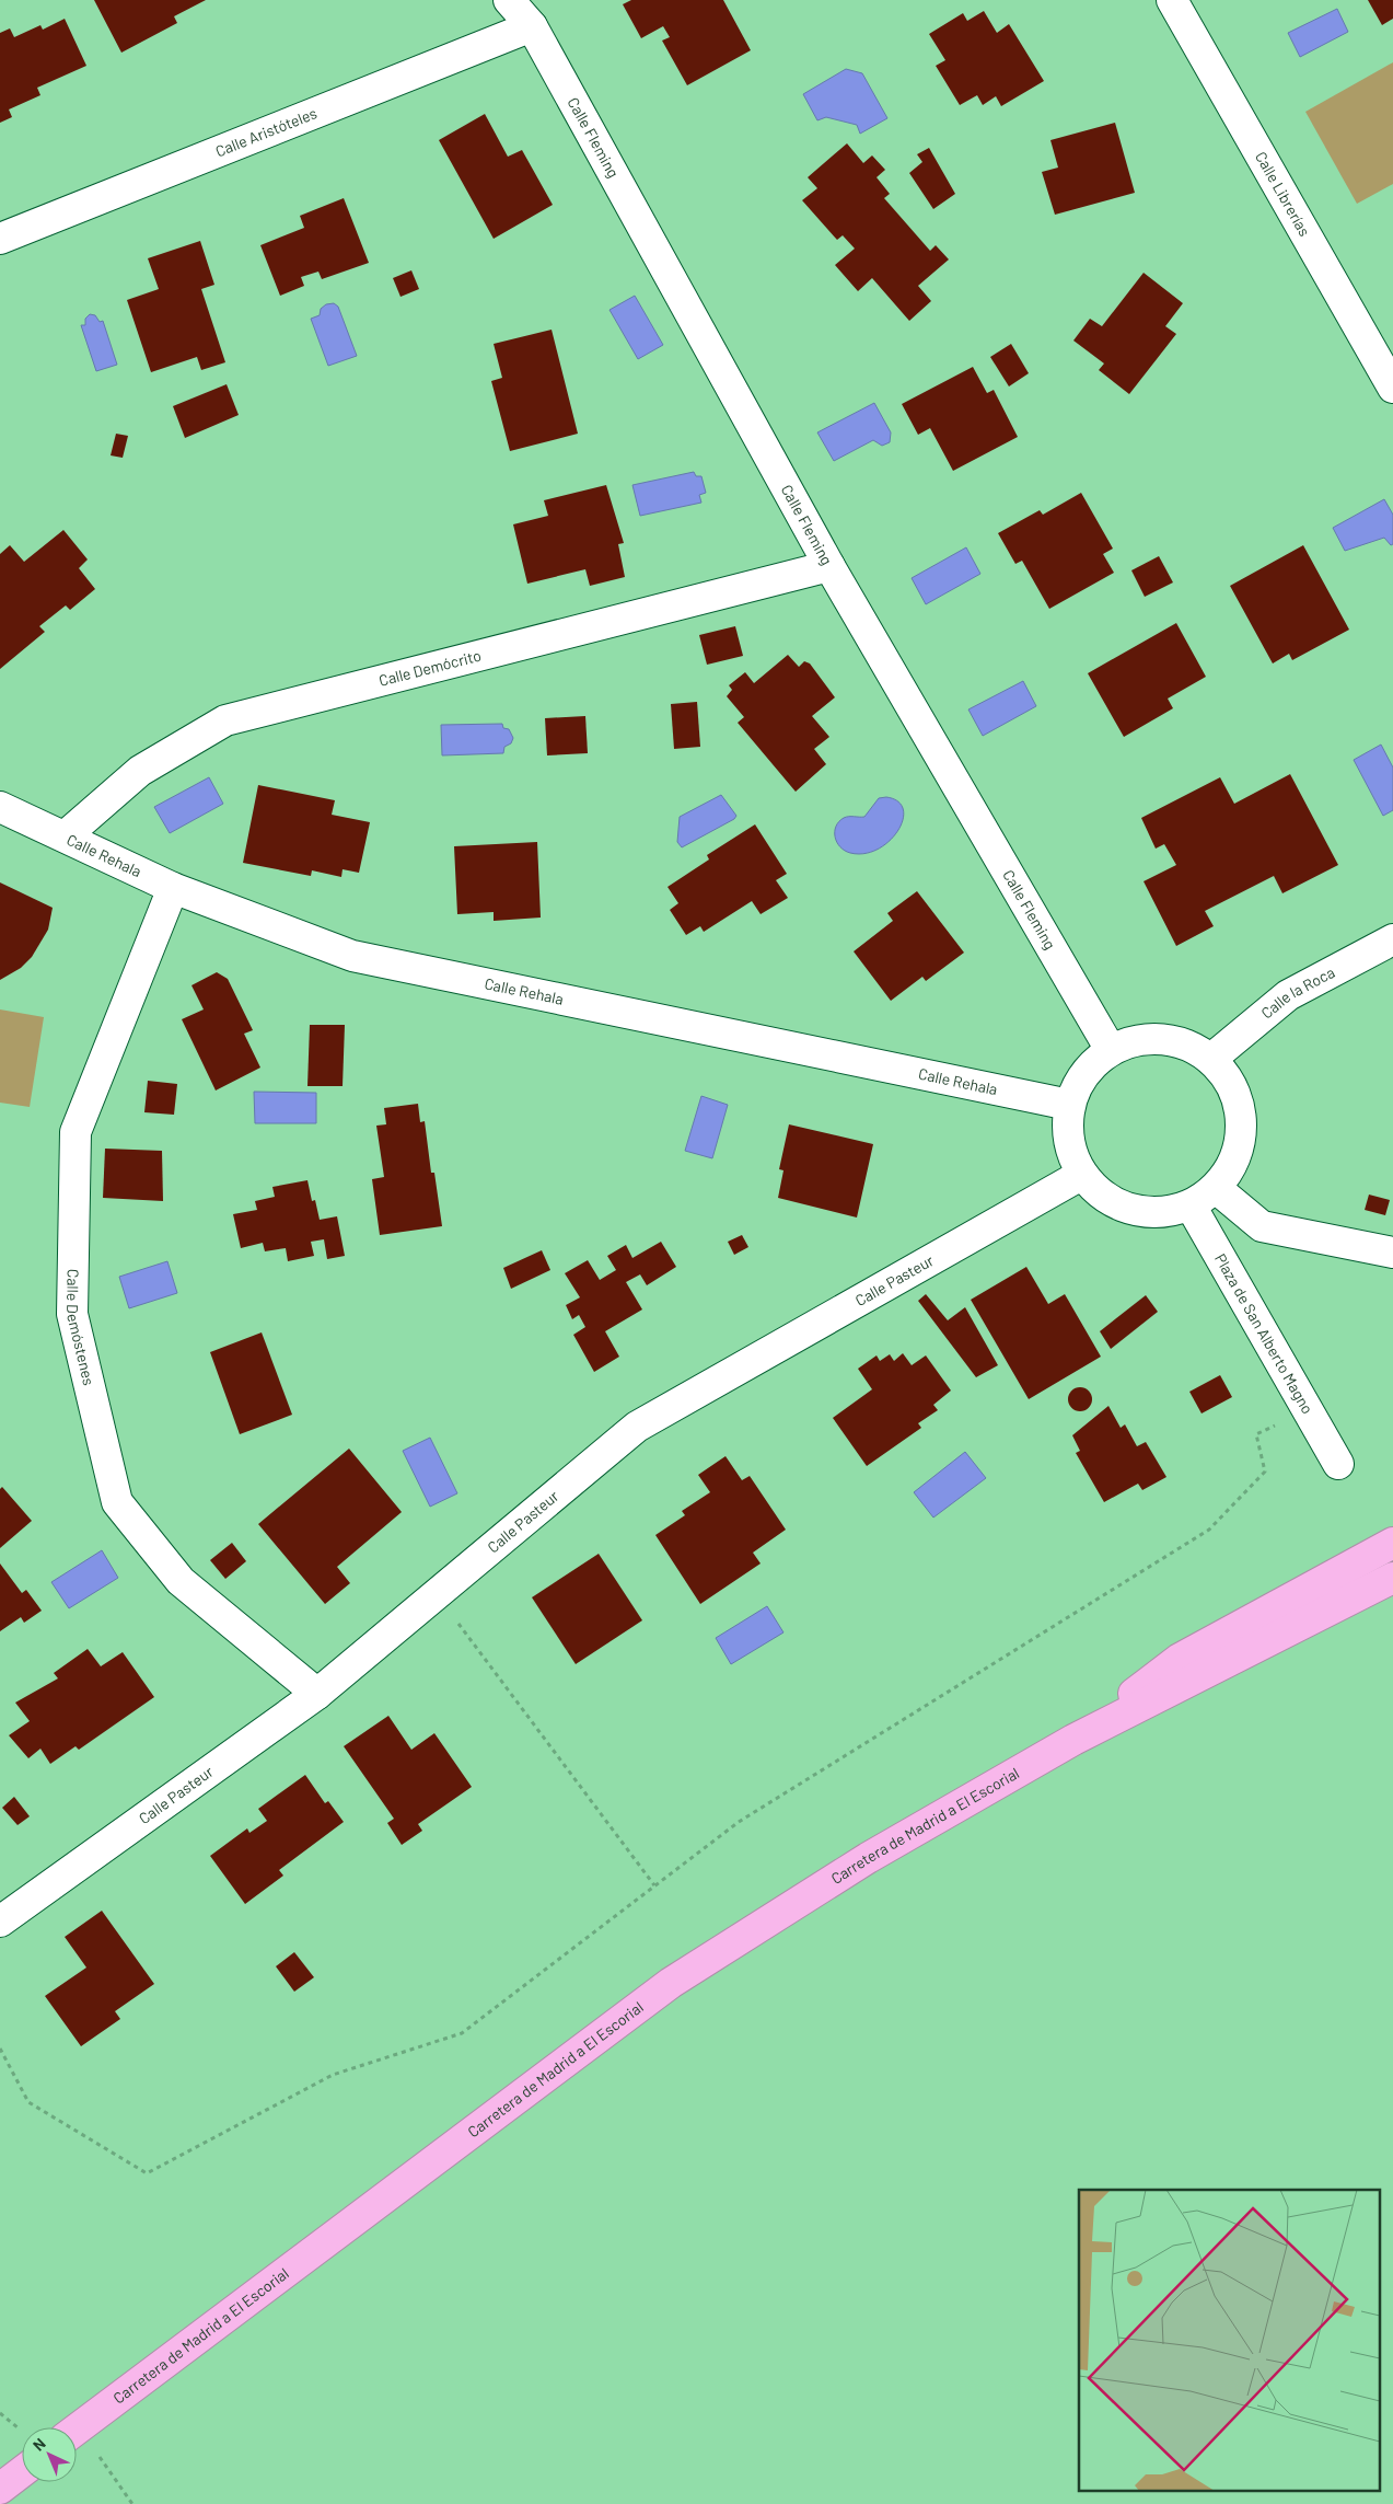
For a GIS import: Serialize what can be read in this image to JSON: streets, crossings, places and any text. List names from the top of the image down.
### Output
{
  "streets": {
    "highway": ["Carretera de Madrid a El Escorial"],
    "street": [
      "Calle Aristóteles",
      "Calle Fleming",
      "Calle Librerías",
      "Calle Demócrito",
      "Calle Rehala",
      "Calle la Roca",
      "Calle Pasteur",
      "Calle Demóstenes",
      "Plaza de San Alberto Magno"
    ]
  },
  "crossings": [
    ["Calle Aristóteles", "Calle Fleming"],
    ["Calle Fleming", "Calle Demócrito"],
    ["Calle Fleming", "Calle Rehala"],
    ["Calle Fleming", "Calle la Roca"],
    ["Calle Fleming", "Calle Pasteur"],
    ["Calle Fleming", "Plaza de San Alberto Magno"],
    ["Calle Demócrito", "Calle Rehala"],
    ["Calle Rehala", "Calle la Roca"],
    ["Calle Rehala", "Calle Pasteur"],
    ["Calle Rehala", "Calle Demóstenes"],
    ["Calle Rehala", "Plaza de San Alberto Magno"],
    ["Calle la Roca", "Calle Pasteur"],
    ["Calle la Roca", "Plaza de San Alberto Magno"],
    ["Calle Pasteur", "Calle Demóstenes"],
    ["Calle Pasteur", "Plaza de San Alberto Magno"]
  ],
  "north": "top left"
}
